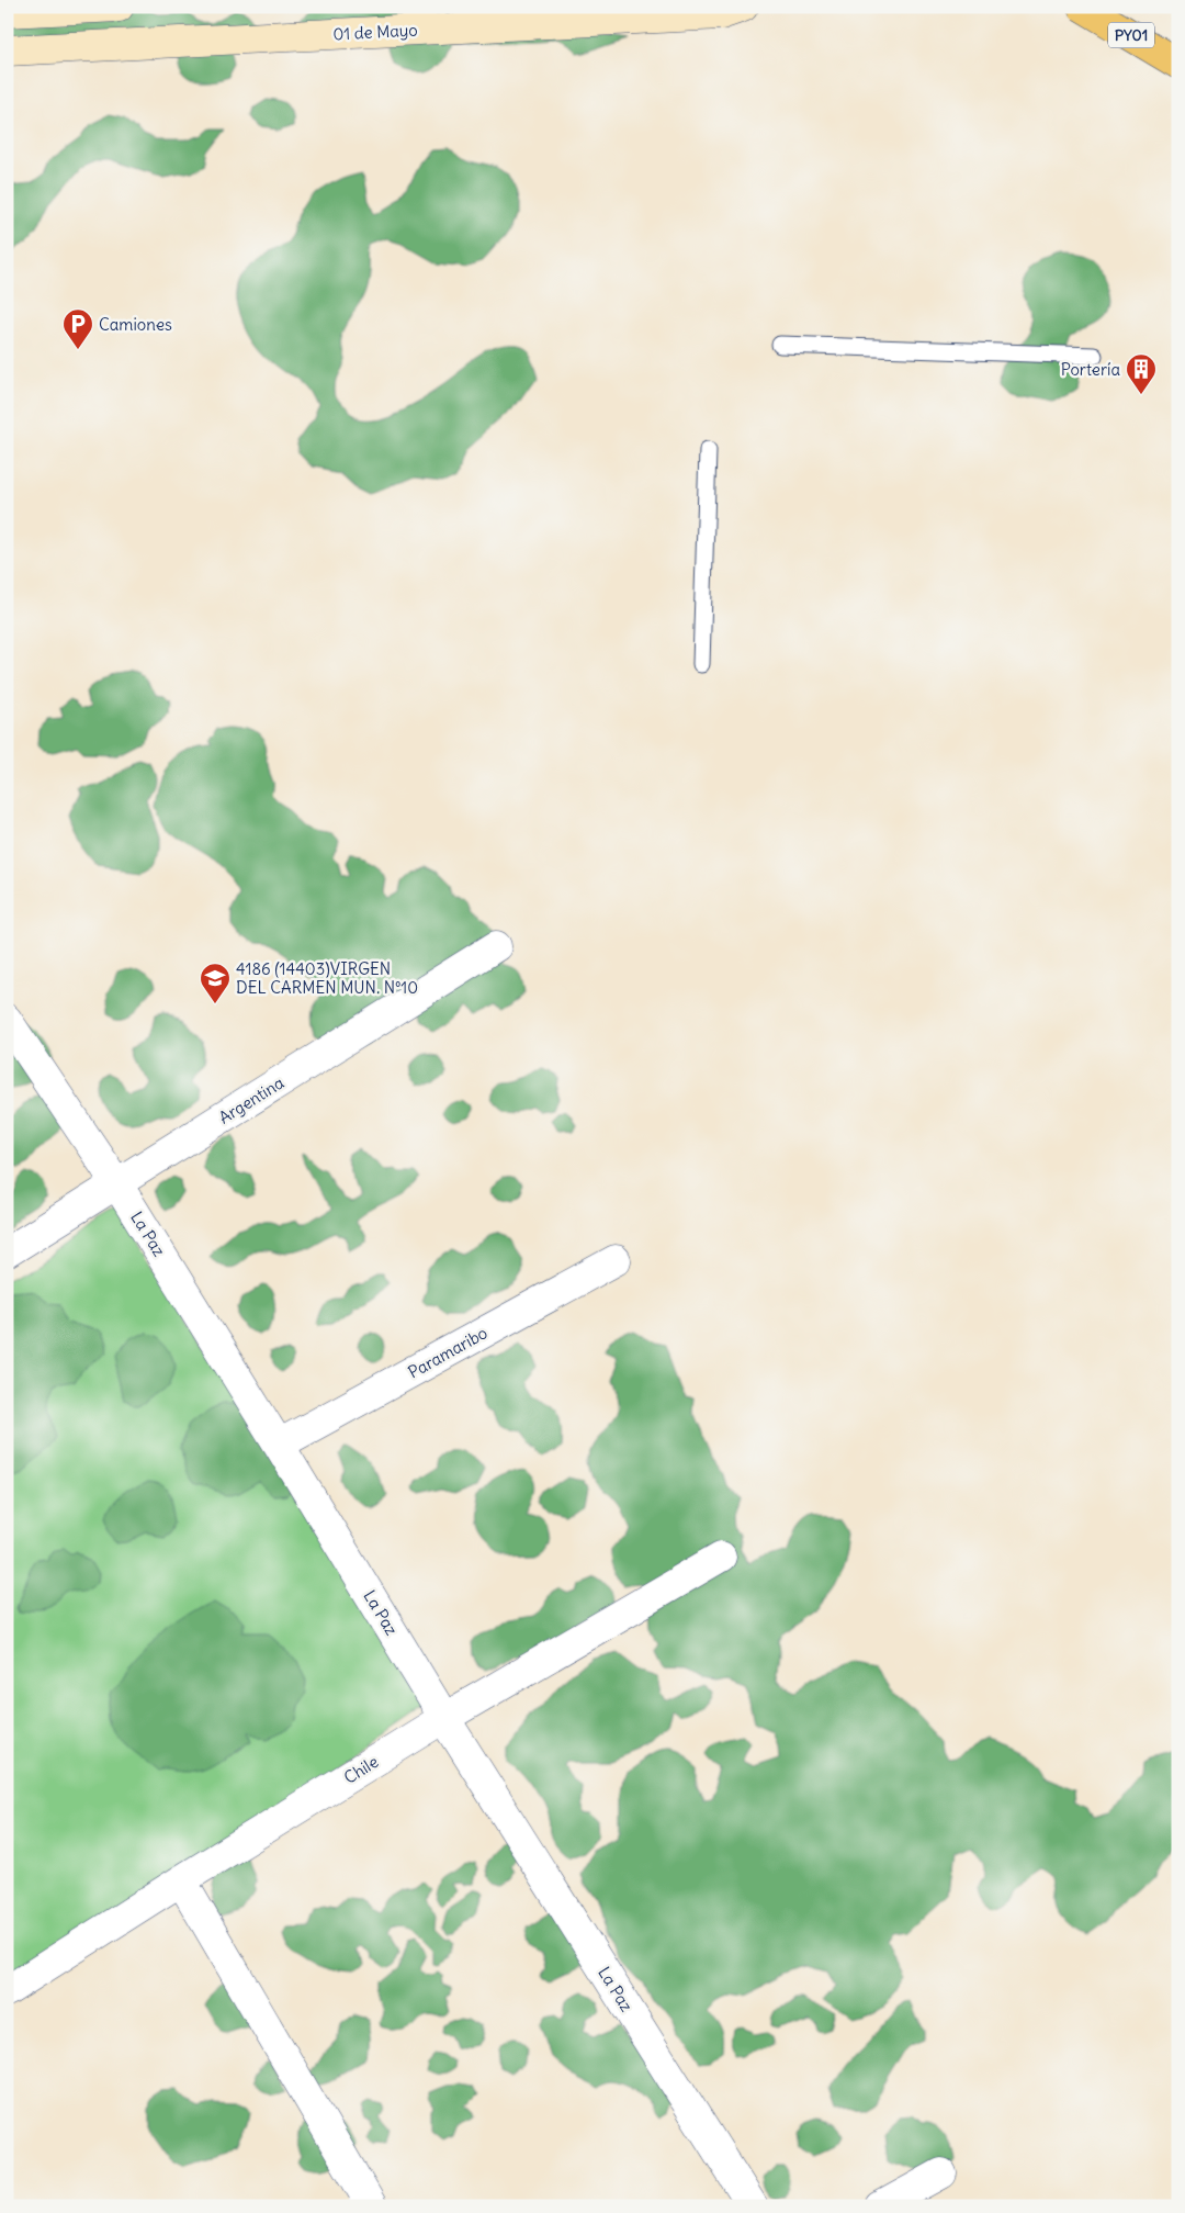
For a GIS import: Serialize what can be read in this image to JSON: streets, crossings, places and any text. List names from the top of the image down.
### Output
{
  "streets": {
    "highway": ["PY01"],
    "street": [
      "01 de Mayo",
      "Argentina",
      "La Paz",
      "Paramaribo",
      "Chile"
    ]
  },
  "crossings": [
    ["Argentina", "La Paz"],
    ["La Paz", "Paramaribo"],
    ["La Paz", "Chile"]
  ],
  "places": {
    "parking": ["Camiones"],
    "building": ["Portería"],
    "school or university": ["4186 (14403)VIRGEN DEL CARMEN MUN. Nº10"]
  }
}
